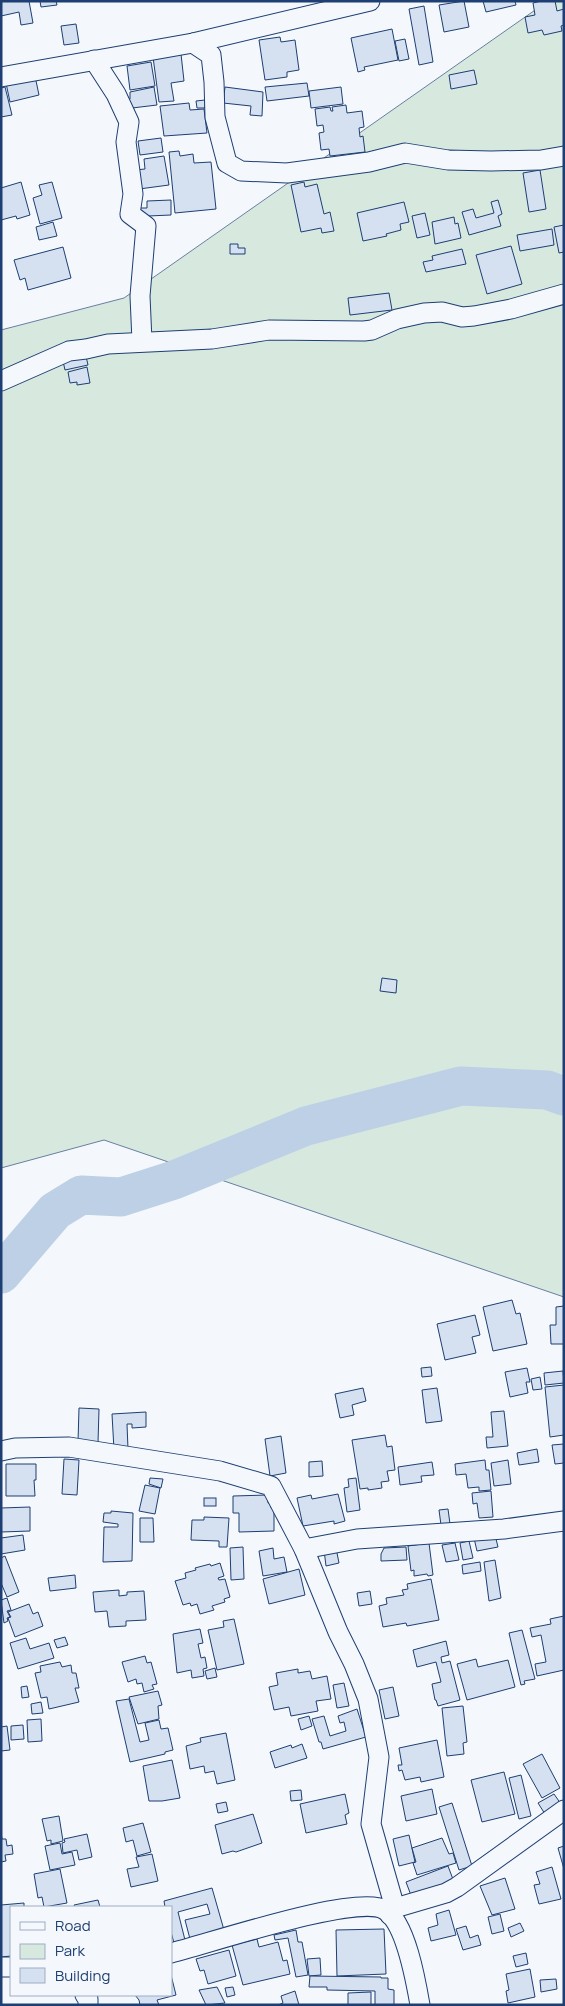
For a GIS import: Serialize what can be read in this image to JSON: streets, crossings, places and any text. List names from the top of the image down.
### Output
{
  "legend": ["Road", "Park", "Building"]
}
